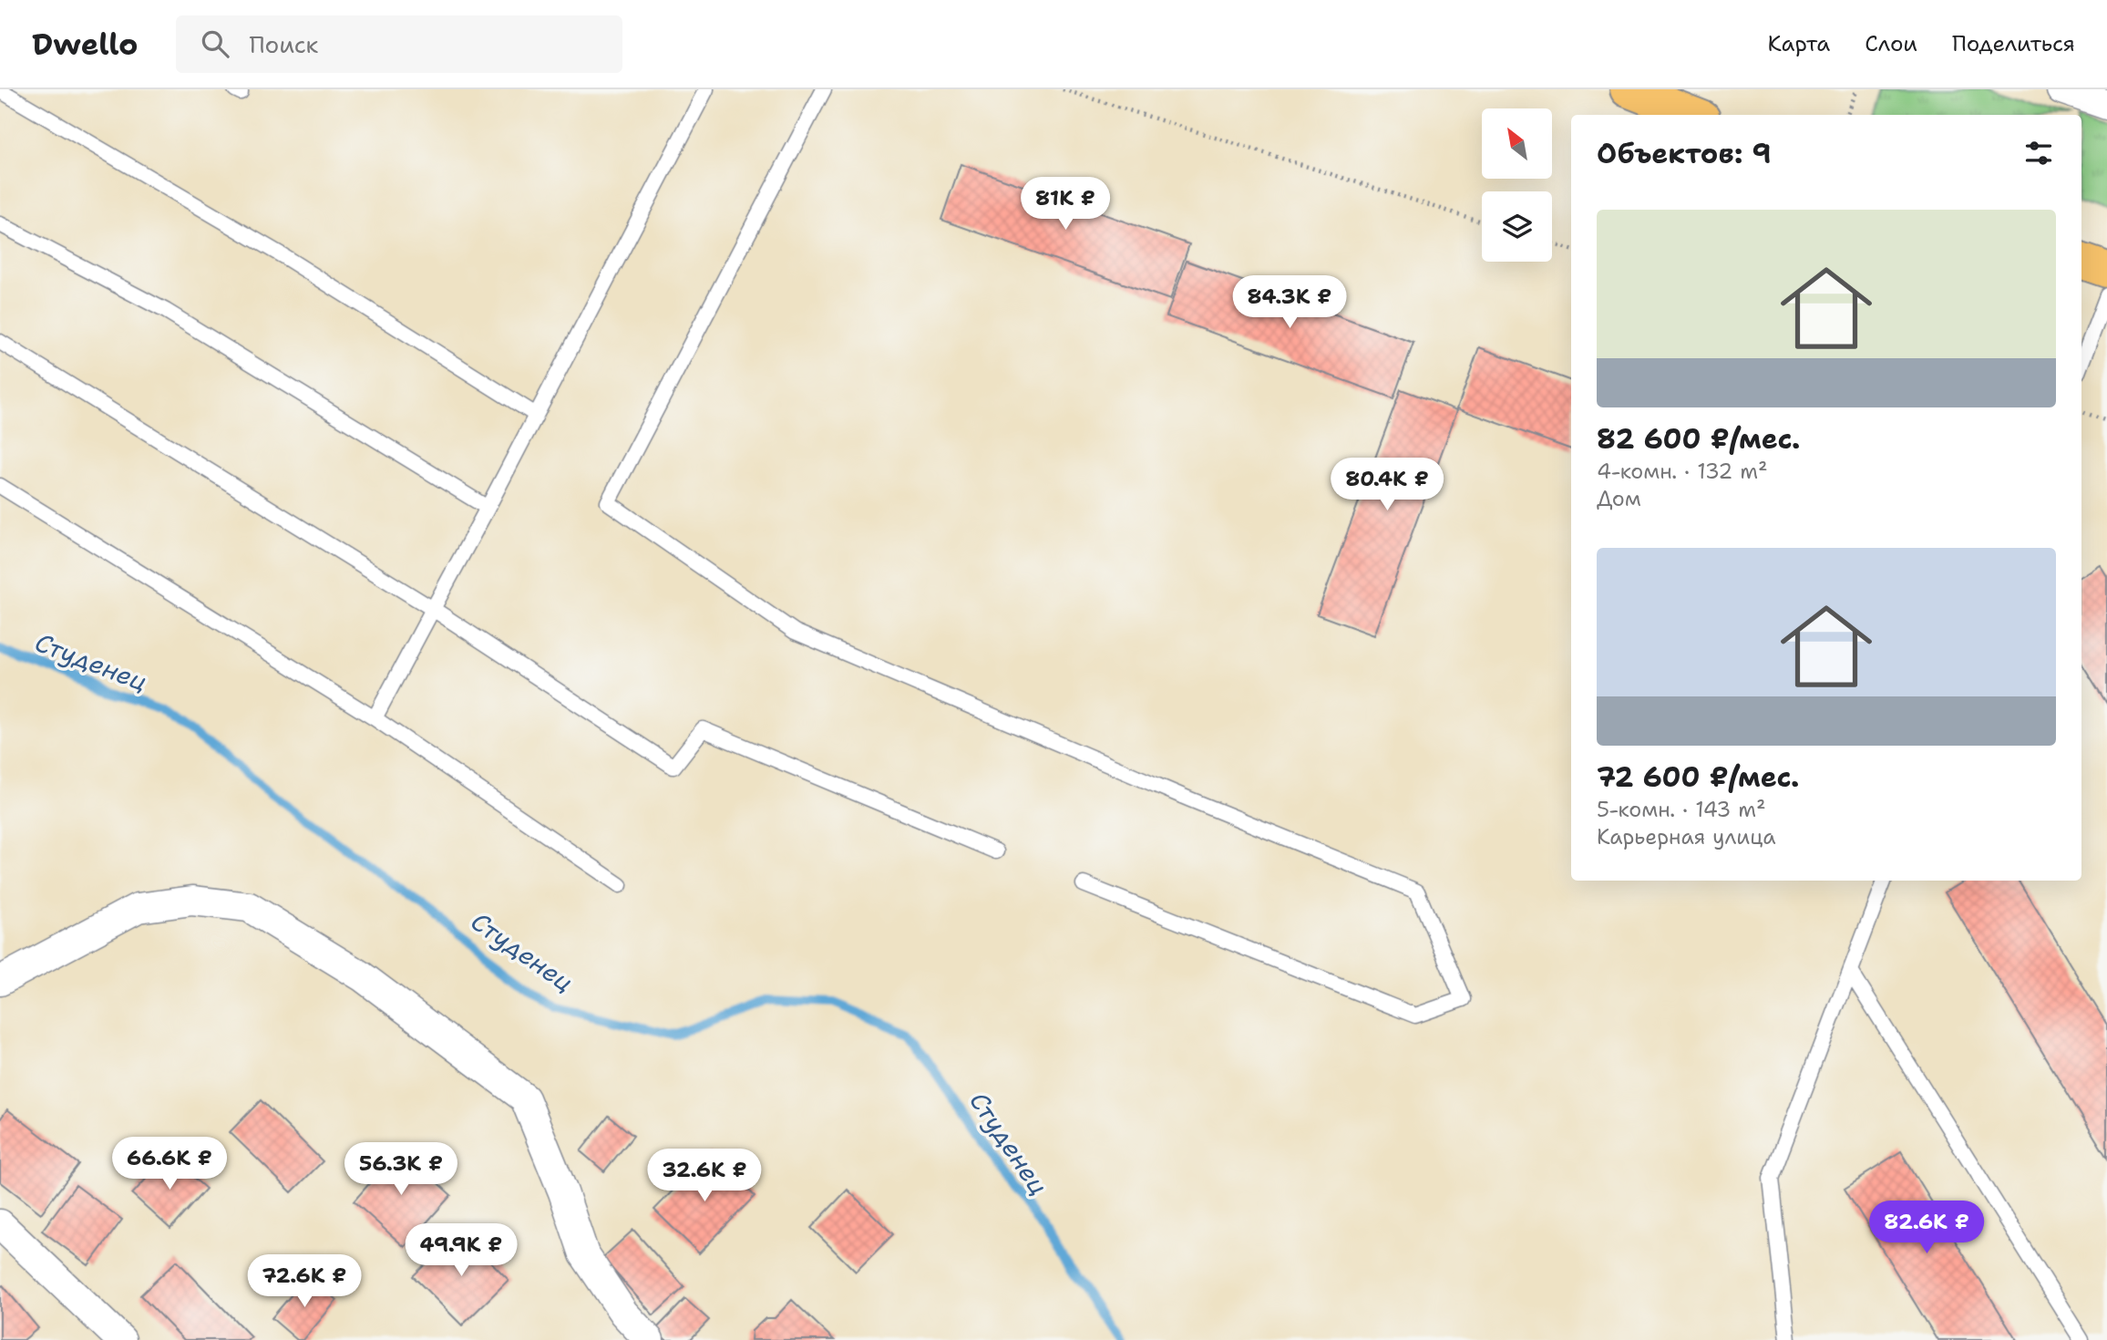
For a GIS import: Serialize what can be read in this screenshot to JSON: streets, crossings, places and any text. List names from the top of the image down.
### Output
{
  "water": ["Студенец"],
  "north": "top left",
  "page": {
    "header": "Dwello",
    "search": "Поиск",
    "nav": ["Карта", "Слои", "Поделиться"],
    "heading": "Объектов: 9",
    "price": [
      "81K ₽",
      "84.3K ₽",
      "80.4K ₽",
      "66.6K ₽",
      "56.3K ₽",
      "32.6K ₽",
      "82.6K ₽",
      "49.9K ₽",
      "72.6K ₽"
    ],
    "list": [
      {
        "name": "82 600 ₽/мес.",
        "note": "4-комн. · 132 m² · Дом"
      },
      {
        "name": "72 600 ₽/мес.",
        "note": "5-комн. · 143 m² · Карьерная улица"
      }
    ]
  }
}
